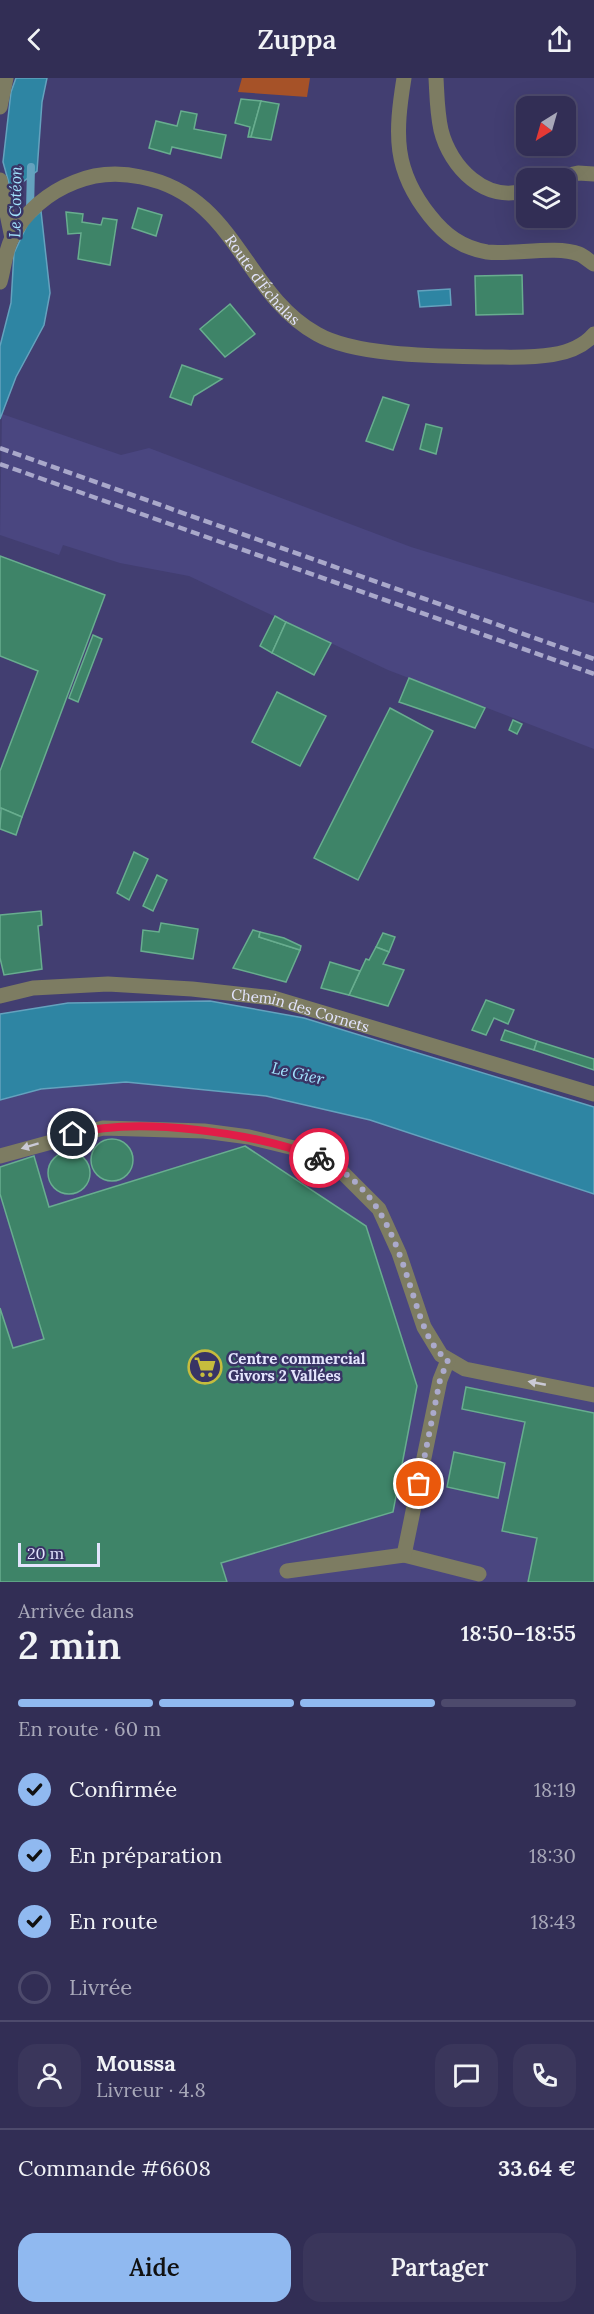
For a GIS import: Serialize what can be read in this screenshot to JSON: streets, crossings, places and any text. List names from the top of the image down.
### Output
{
  "streets": {
    "street": ["Route d'Échalas", "Chemin des Cornets"]
  },
  "water": ["Le Cotéon", "Le Gier"],
  "places": {
    "supermarket": ["Centre commercial Givors 2 Vallées"]
  },
  "scale_bar": "20 m",
  "north": "bottom left",
  "page": {
    "header": "Zuppa",
    "scale": "20 m",
    "heading": ["2 min", "Arrivée dans", "18:50–18:55"],
    "panel": [
      "Moussa",
      "Livreur · 4.8",
      "Commande #6608",
      "33.64 €"
    ],
    "bar": "En route · 60 m",
    "list": [
      ["Confirmée", "18:19"],
      ["En préparation", "18:30"],
      ["En route", "18:43"],
      "Livrée"
    ],
    "buttons": ["Aide", "Partager"]
  }
}
